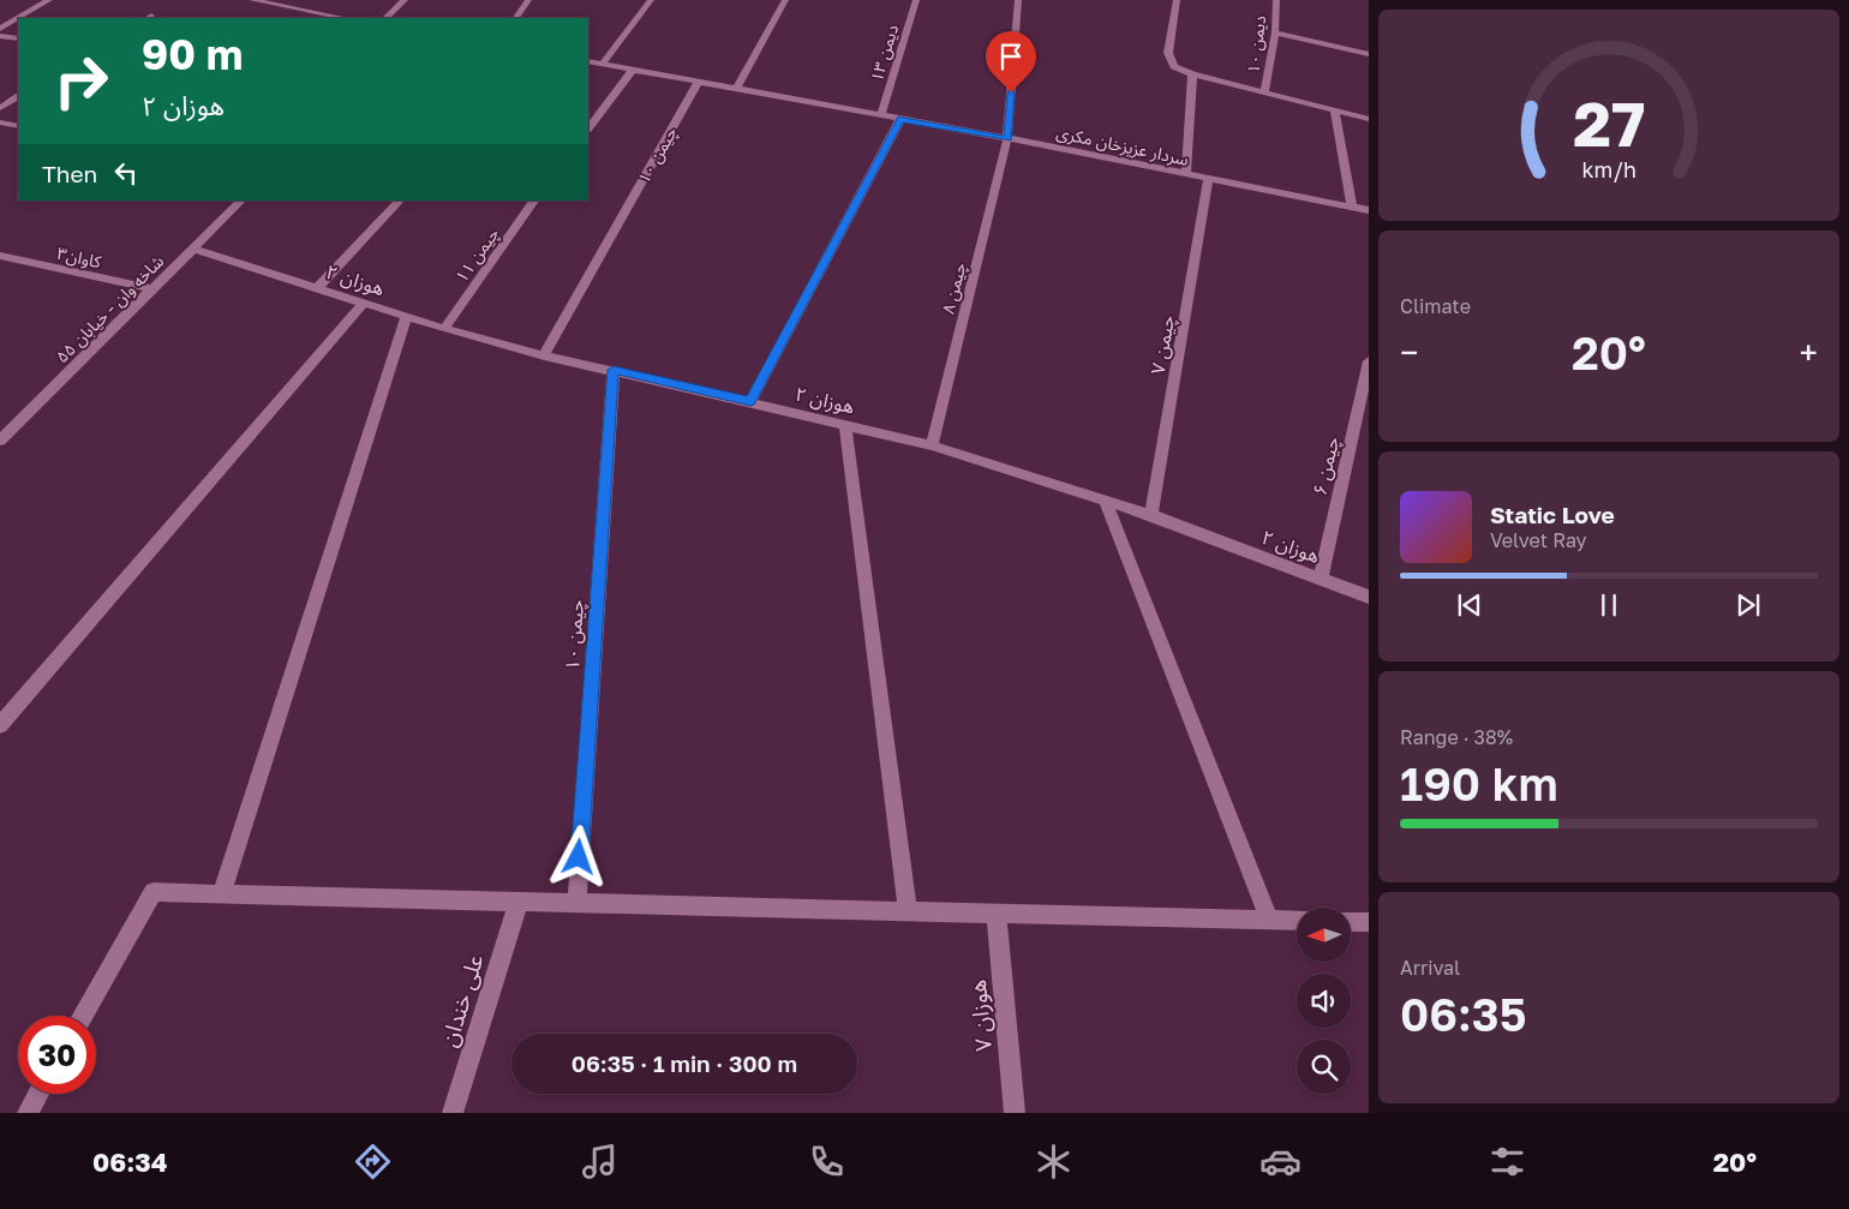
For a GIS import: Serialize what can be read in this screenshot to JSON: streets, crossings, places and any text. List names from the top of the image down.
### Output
{
  "streets": {
    "street": [
      "دیمن ۱۰",
      "دیمن ۱۳",
      "سردار عزیزخان مکری",
      "چیمن ۱۰",
      "چیمن ۱۱",
      "کاوان۳",
      "هوزان ۲",
      "چیمن ۸",
      "شاخه وان - خیابان ۵۵",
      "چیمن ۷",
      "چیمن ۶",
      "علی خندان",
      "هوزان ۷"
    ]
  },
  "crossings": [
    ["دیمن ۱۳", "سردار عزیزخان مکری"],
    ["سردار عزیزخان مکری", "چیمن ۱۰"],
    ["سردار عزیزخان مکری", "چیمن ۸"],
    ["سردار عزیزخان مکری", "چیمن ۷"],
    ["چیمن ۱۰", "هوزان ۲"],
    ["چیمن ۱۱", "هوزان ۲"],
    ["کاوان۳", "شاخه وان - خیابان ۵۵"],
    ["هوزان ۲", "چیمن ۸"],
    ["هوزان ۲", "شاخه وان - خیابان ۵۵"],
    ["هوزان ۲", "چیمن ۷"],
    ["هوزان ۲", "چیمن ۶"]
  ],
  "north": "left",
  "page": {
    "turn": ["90 m", "هوزان ۲"],
    "then": "Then",
    "tile": [
      "Climate",
      ["Range · 38%", "190 km"],
      ["Arrival", "06:35"]
    ],
    "heat": ["−", "20°", "+"],
    "song": ["Static Love", "Velvet Ray"],
    "limit": "30",
    "trip": "06:35 · 1 min · 300 m",
    "tabs": ["06:34", "20°"],
    "gauge": ["27", "km/h"]
  }
}
